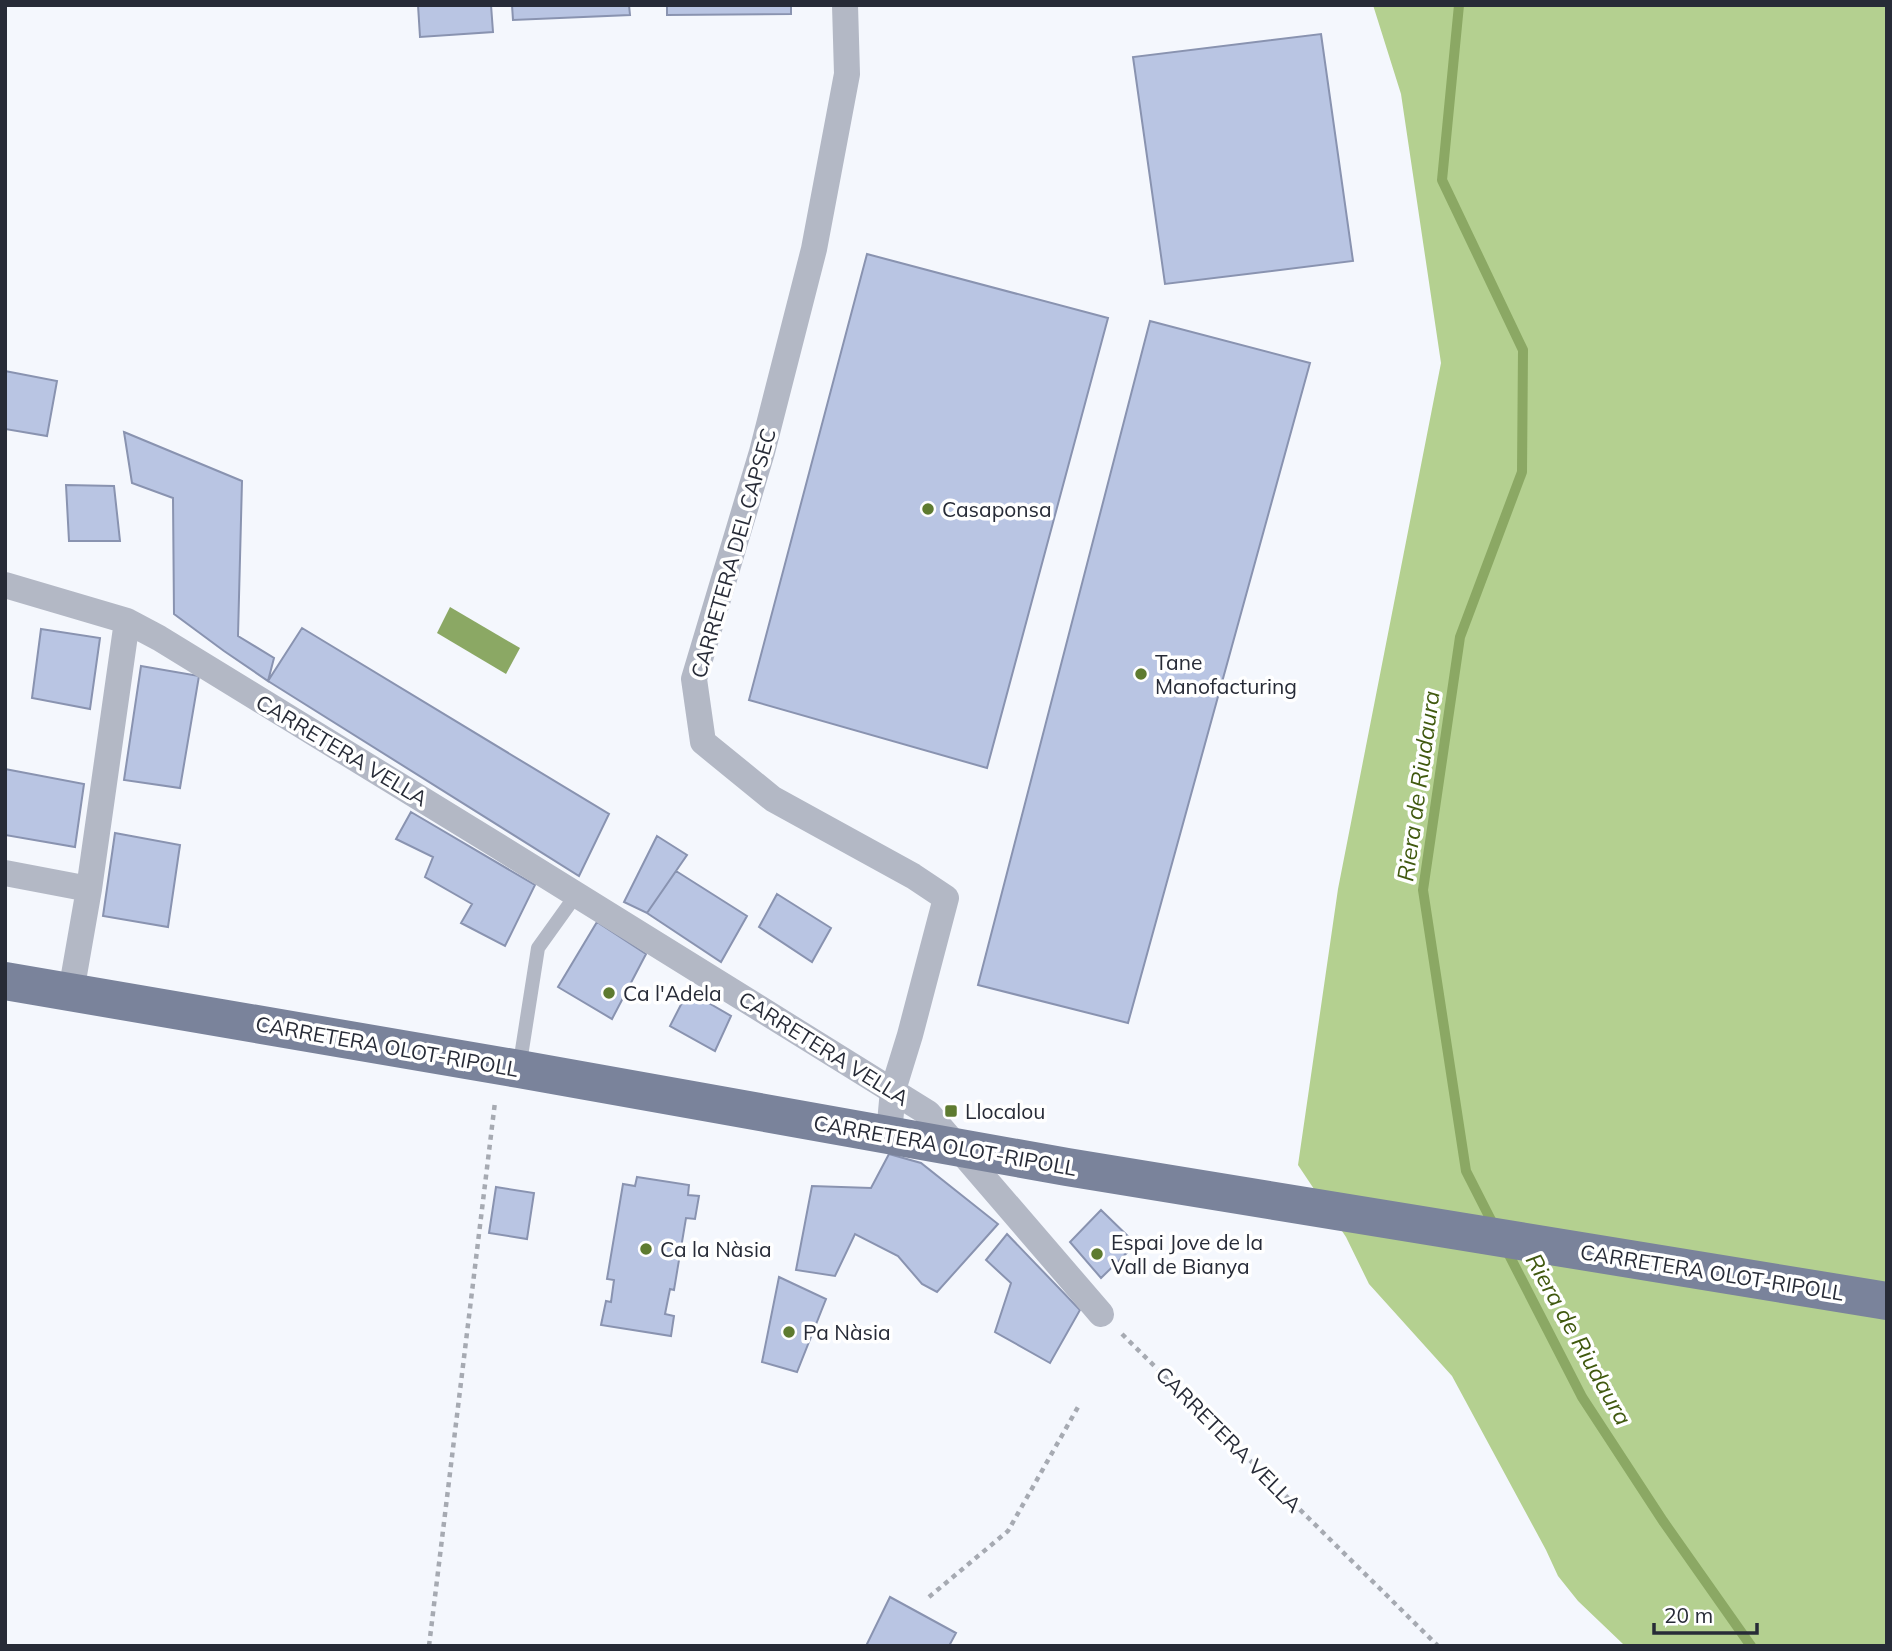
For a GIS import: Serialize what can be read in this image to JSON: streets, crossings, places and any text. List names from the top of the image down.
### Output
{
  "streets": {
    "main road": ["CARRETERA OLOT-RIPOLL"],
    "street": ["CARRETERA DEL CAPSEC", "CARRETERA VELLA"]
  },
  "crossings": [
    ["CARRETERA DEL CAPSEC", "CARRETERA VELLA"],
    ["CARRETERA DEL CAPSEC", "CARRETERA OLOT-RIPOLL"],
    ["CARRETERA VELLA", "CARRETERA OLOT-RIPOLL"]
  ],
  "water": ["Riera de Riudaura"],
  "places": {
    "other": [
      "Casaponsa",
      "Tane Manofacturing",
      "Ca l'Adela",
      "Ca la Nàsia",
      "Espai Jove de la Vall de Bianya",
      "Pa Nàsia"
    ],
    "transit": ["Llocalou"]
  },
  "scale_bar": "20 m"
}
